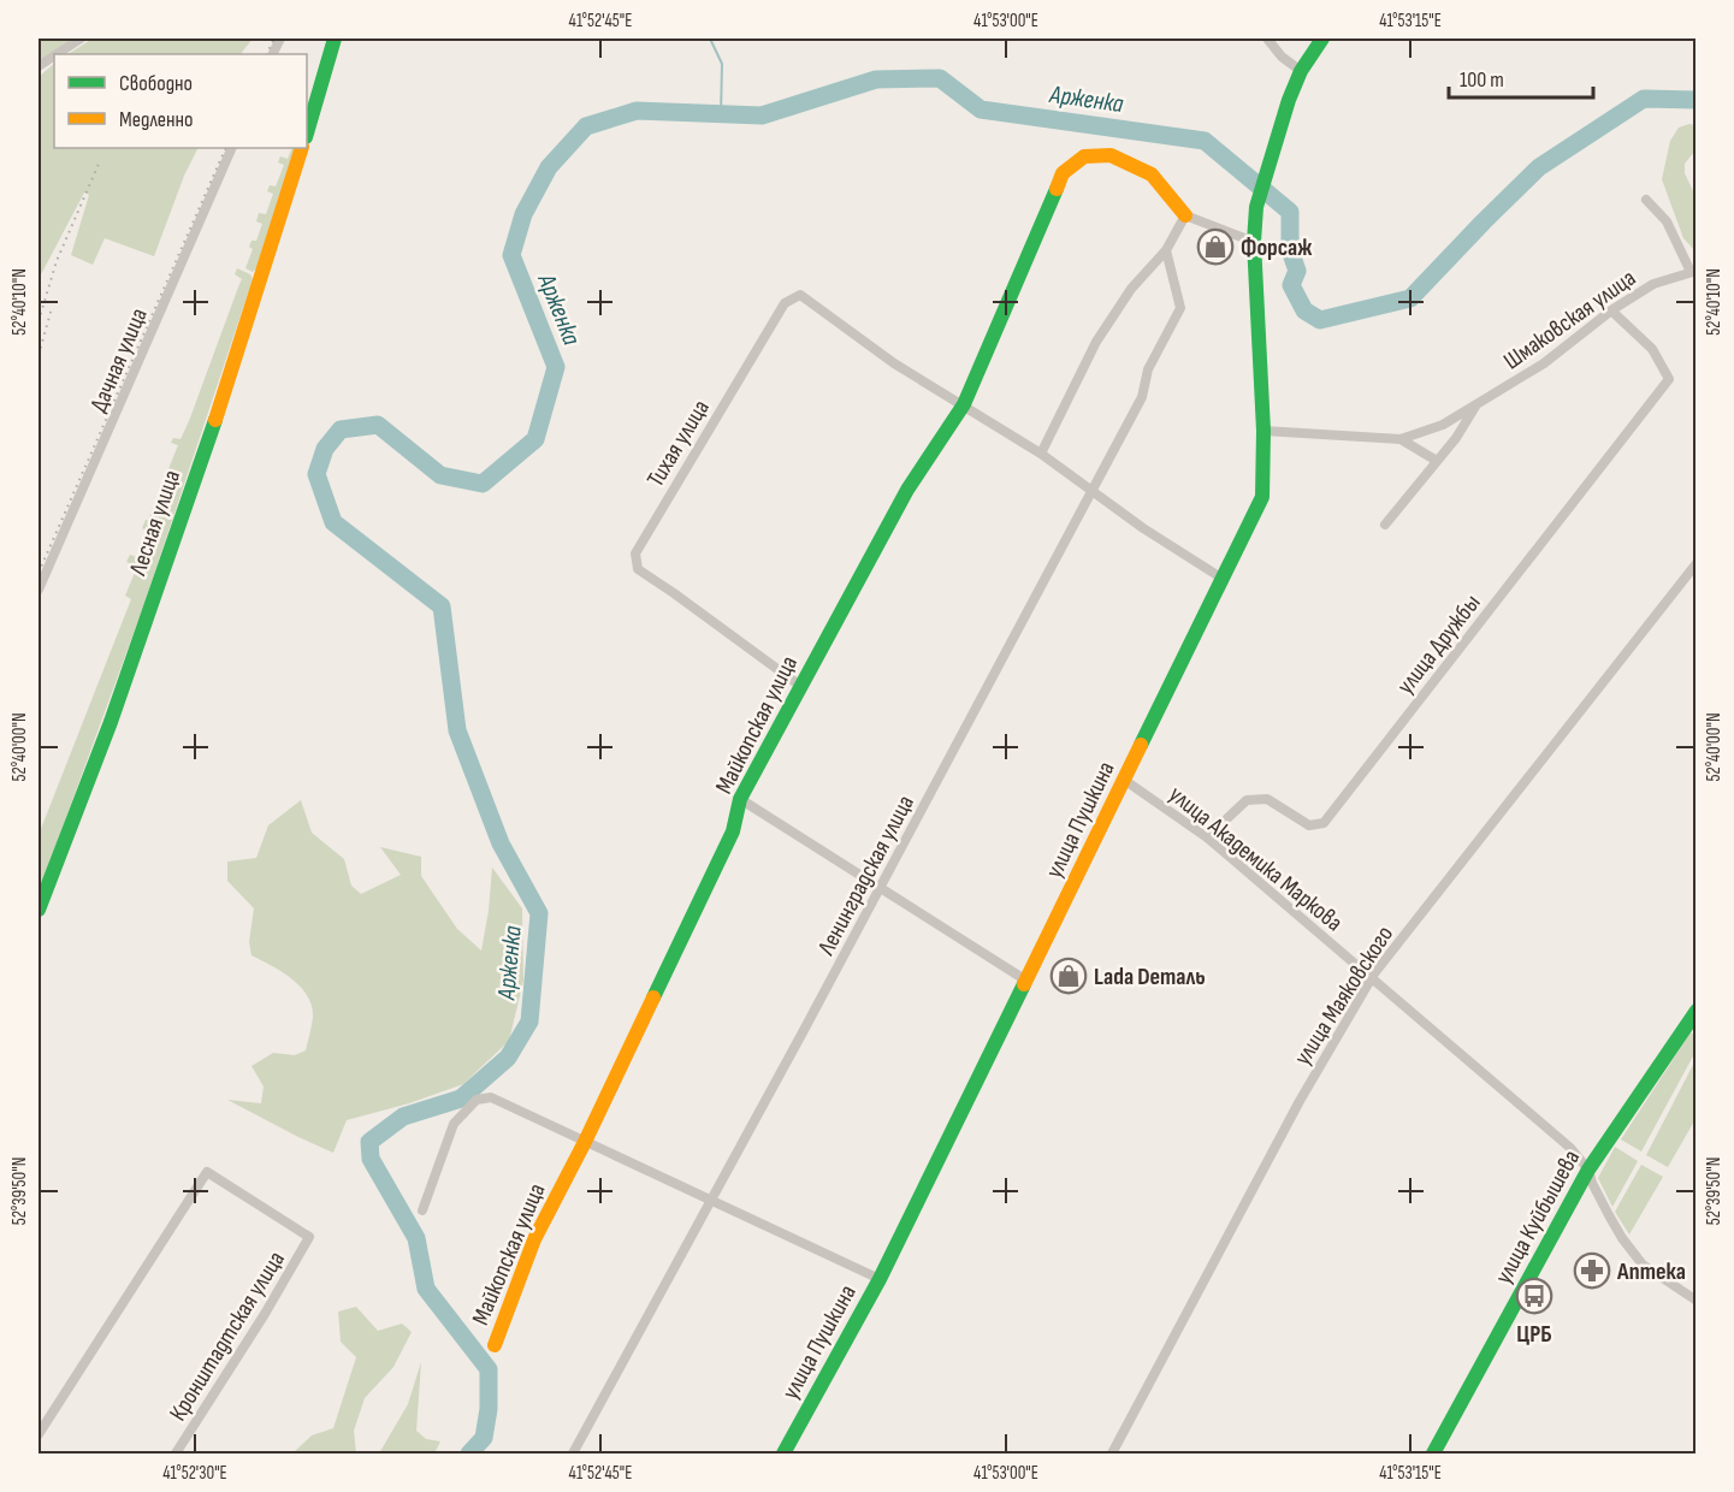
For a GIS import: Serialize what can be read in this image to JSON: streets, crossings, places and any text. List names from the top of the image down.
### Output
{
  "streets": {
    "street": [
      "Шмаковская улица",
      "Дачная улица",
      "Тихая улица",
      "Лесная улица",
      "улица Дружбы",
      "Майкопская улица",
      "улица Пушкина",
      "улица Академика Маркова",
      "Ленинградская улица",
      "улица Маяковского",
      "улица Куйбышева",
      "Кронштадтская улица"
    ]
  },
  "crossings": [
    ["Шмаковская улица", "улица Дружбы"],
    ["Шмаковская улица", "улица Пушкина"],
    ["Тихая улица", "Майкопская улица"],
    ["улица Дружбы", "улица Академика Маркова"],
    ["улица Пушкина", "улица Академика Маркова"],
    ["улица Академика Маркова", "улица Маяковского"],
    ["улица Академика Маркова", "улица Куйбышева"]
  ],
  "water": ["Арженка"],
  "places": {
    "shop": ["Форсаж", "Lada Dеталь"],
    "pharmacy": ["Аптека"],
    "bus stop": ["ЦРБ"]
  },
  "legend": ["Свободно", "Медленно"],
  "scale_bar": "100 m",
  "coordinates": [
    "41°52'45\"E",
    "41°53'00\"E",
    "41°53'15\"E",
    "52°40'10\"N",
    "52°40'00\"N",
    "52°39'50\"N",
    "41°52'30\"E"
  ]
}
